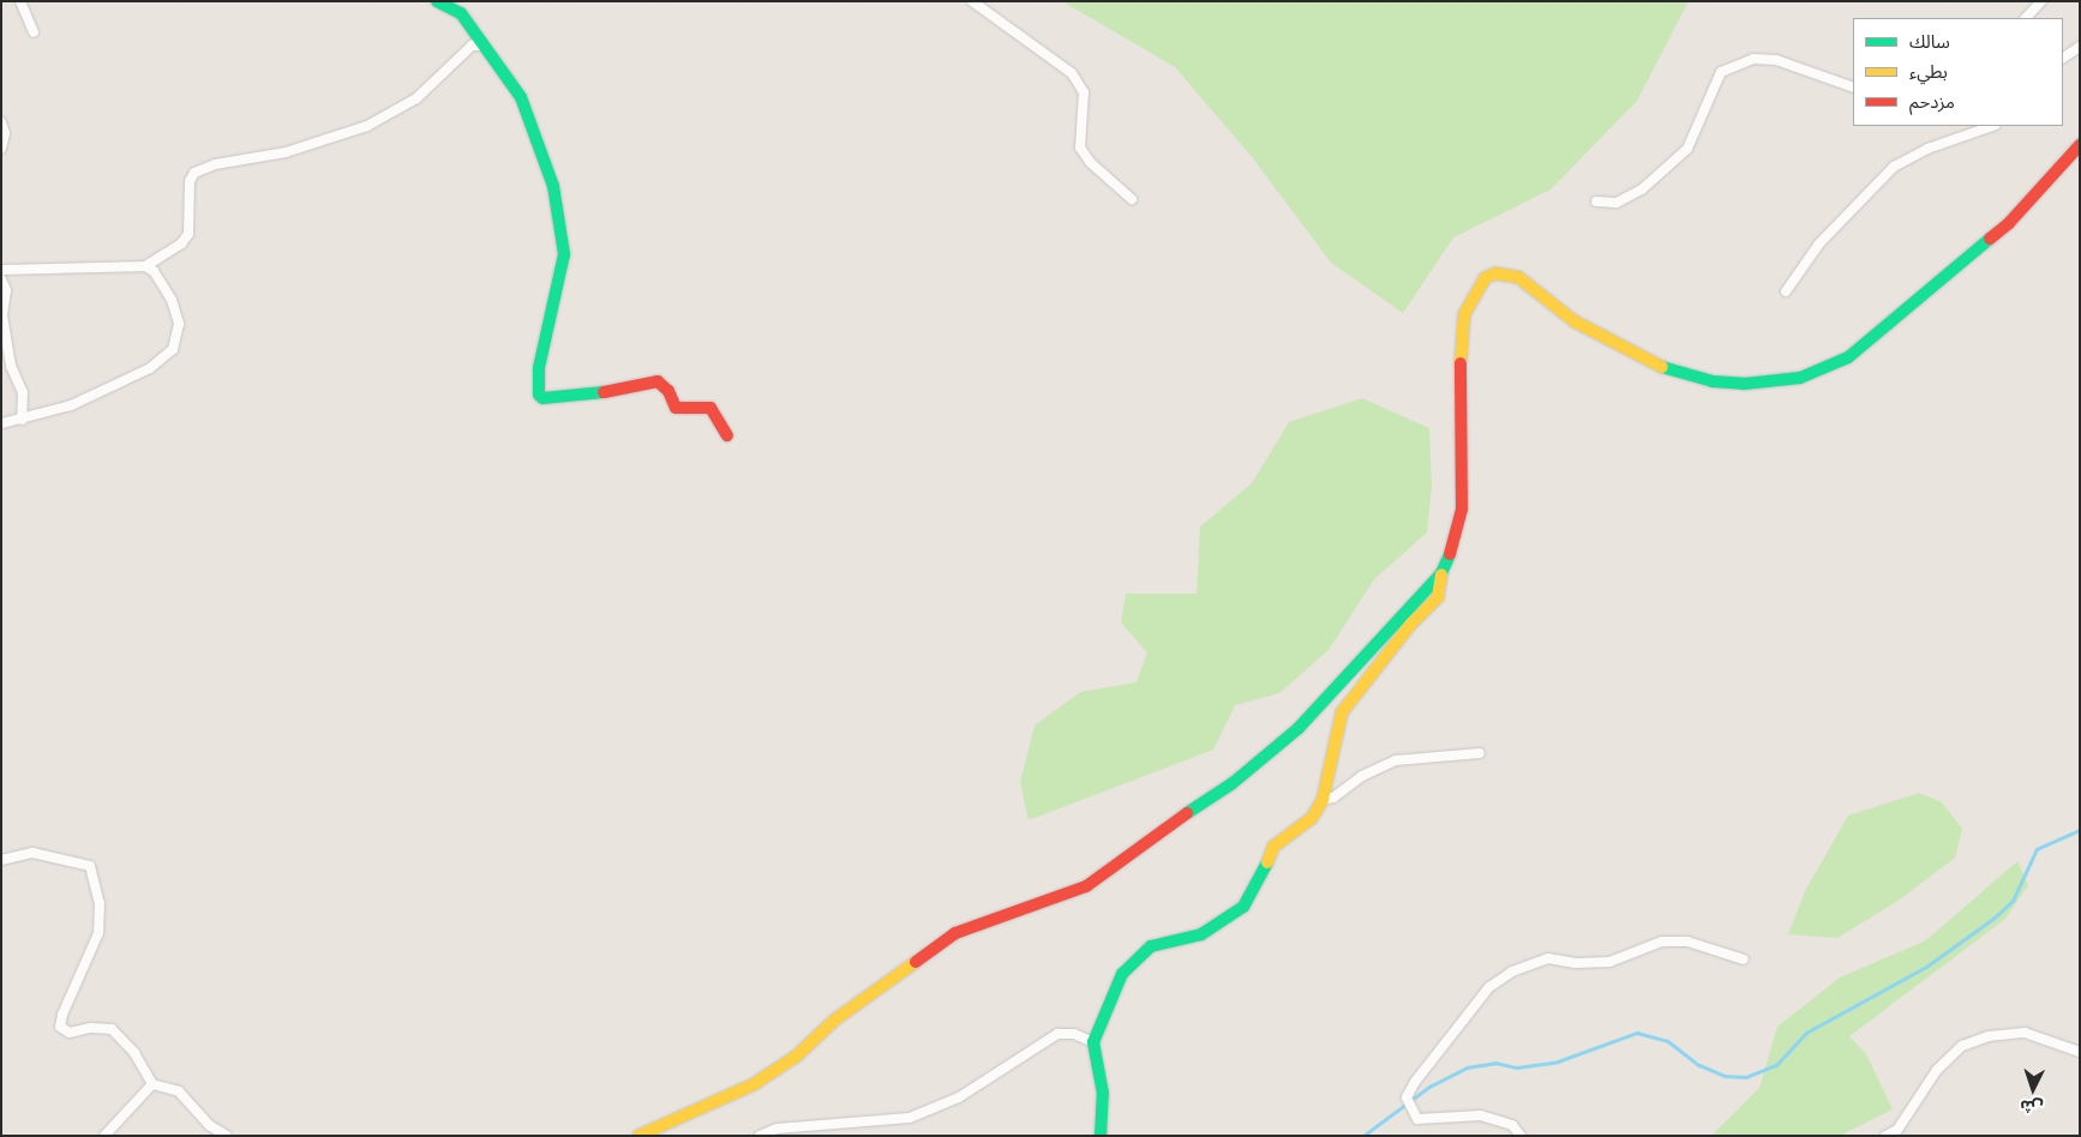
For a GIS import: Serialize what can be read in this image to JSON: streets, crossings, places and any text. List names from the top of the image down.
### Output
{
  "legend": ["سالك", "بطيء", "مزدحم"],
  "north": "bottom"
}
